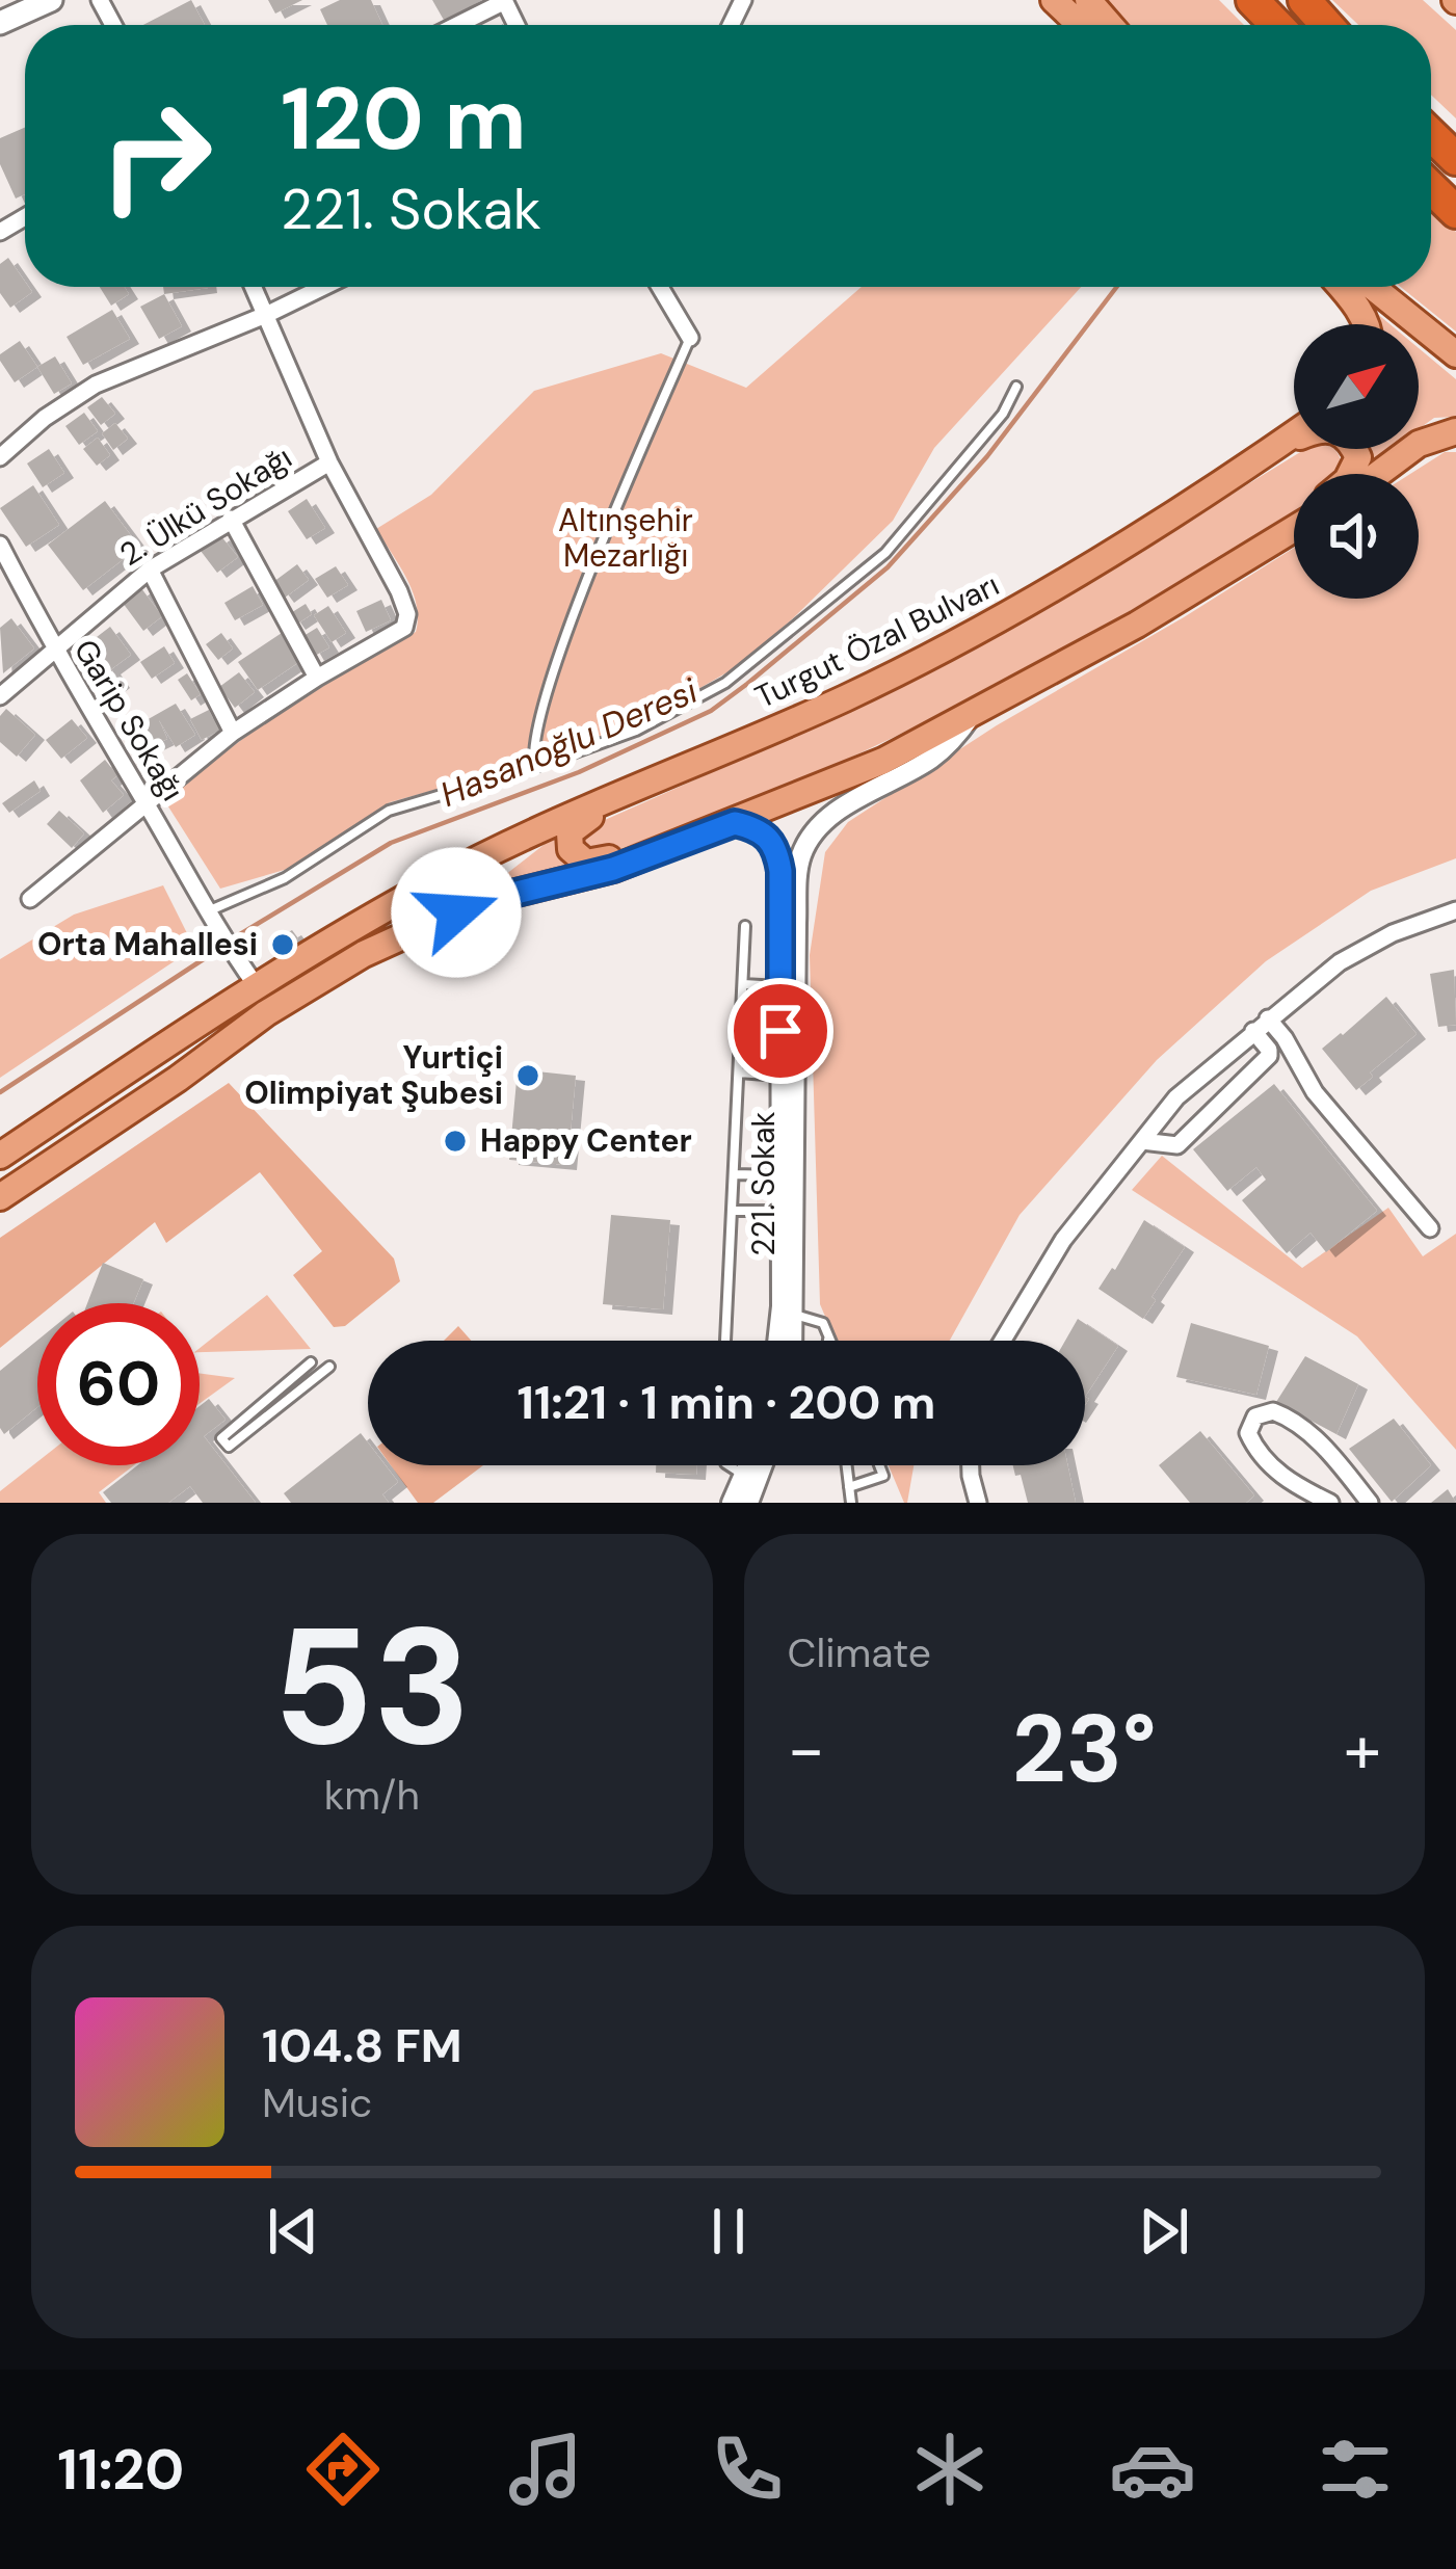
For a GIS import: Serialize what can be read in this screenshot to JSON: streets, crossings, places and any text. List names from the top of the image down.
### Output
{
  "streets": {
    "main road": ["Turgut Özal Bulvarı"],
    "street": ["2. Ülkü Sokağı", "Garip Sokağı", "221. Sokak"]
  },
  "crossings": [
    ["2. Ülkü Sokağı", "Garip Sokağı"],
    ["Turgut Özal Bulvarı", "Garip Sokağı"]
  ],
  "water": ["Hasanoğlu Deresi"],
  "parks": ["Altınşehir Mezarlığı"],
  "places": ["Orta Mahallesi", "Yurtiçi Olimpiyat Şubesi", "Happy Center"],
  "north": "top right",
  "page": {
    "turn": ["120 m", "221. Sokak"],
    "limit": "60",
    "trip": "11:21 · 1 min · 200 m",
    "tile": [
      ["53", "km/h"],
      "Climate"
    ],
    "heat": ["−", "23°", "+"],
    "song": ["104.8 FM", "Music"],
    "tabs": "11:20"
  }
}
